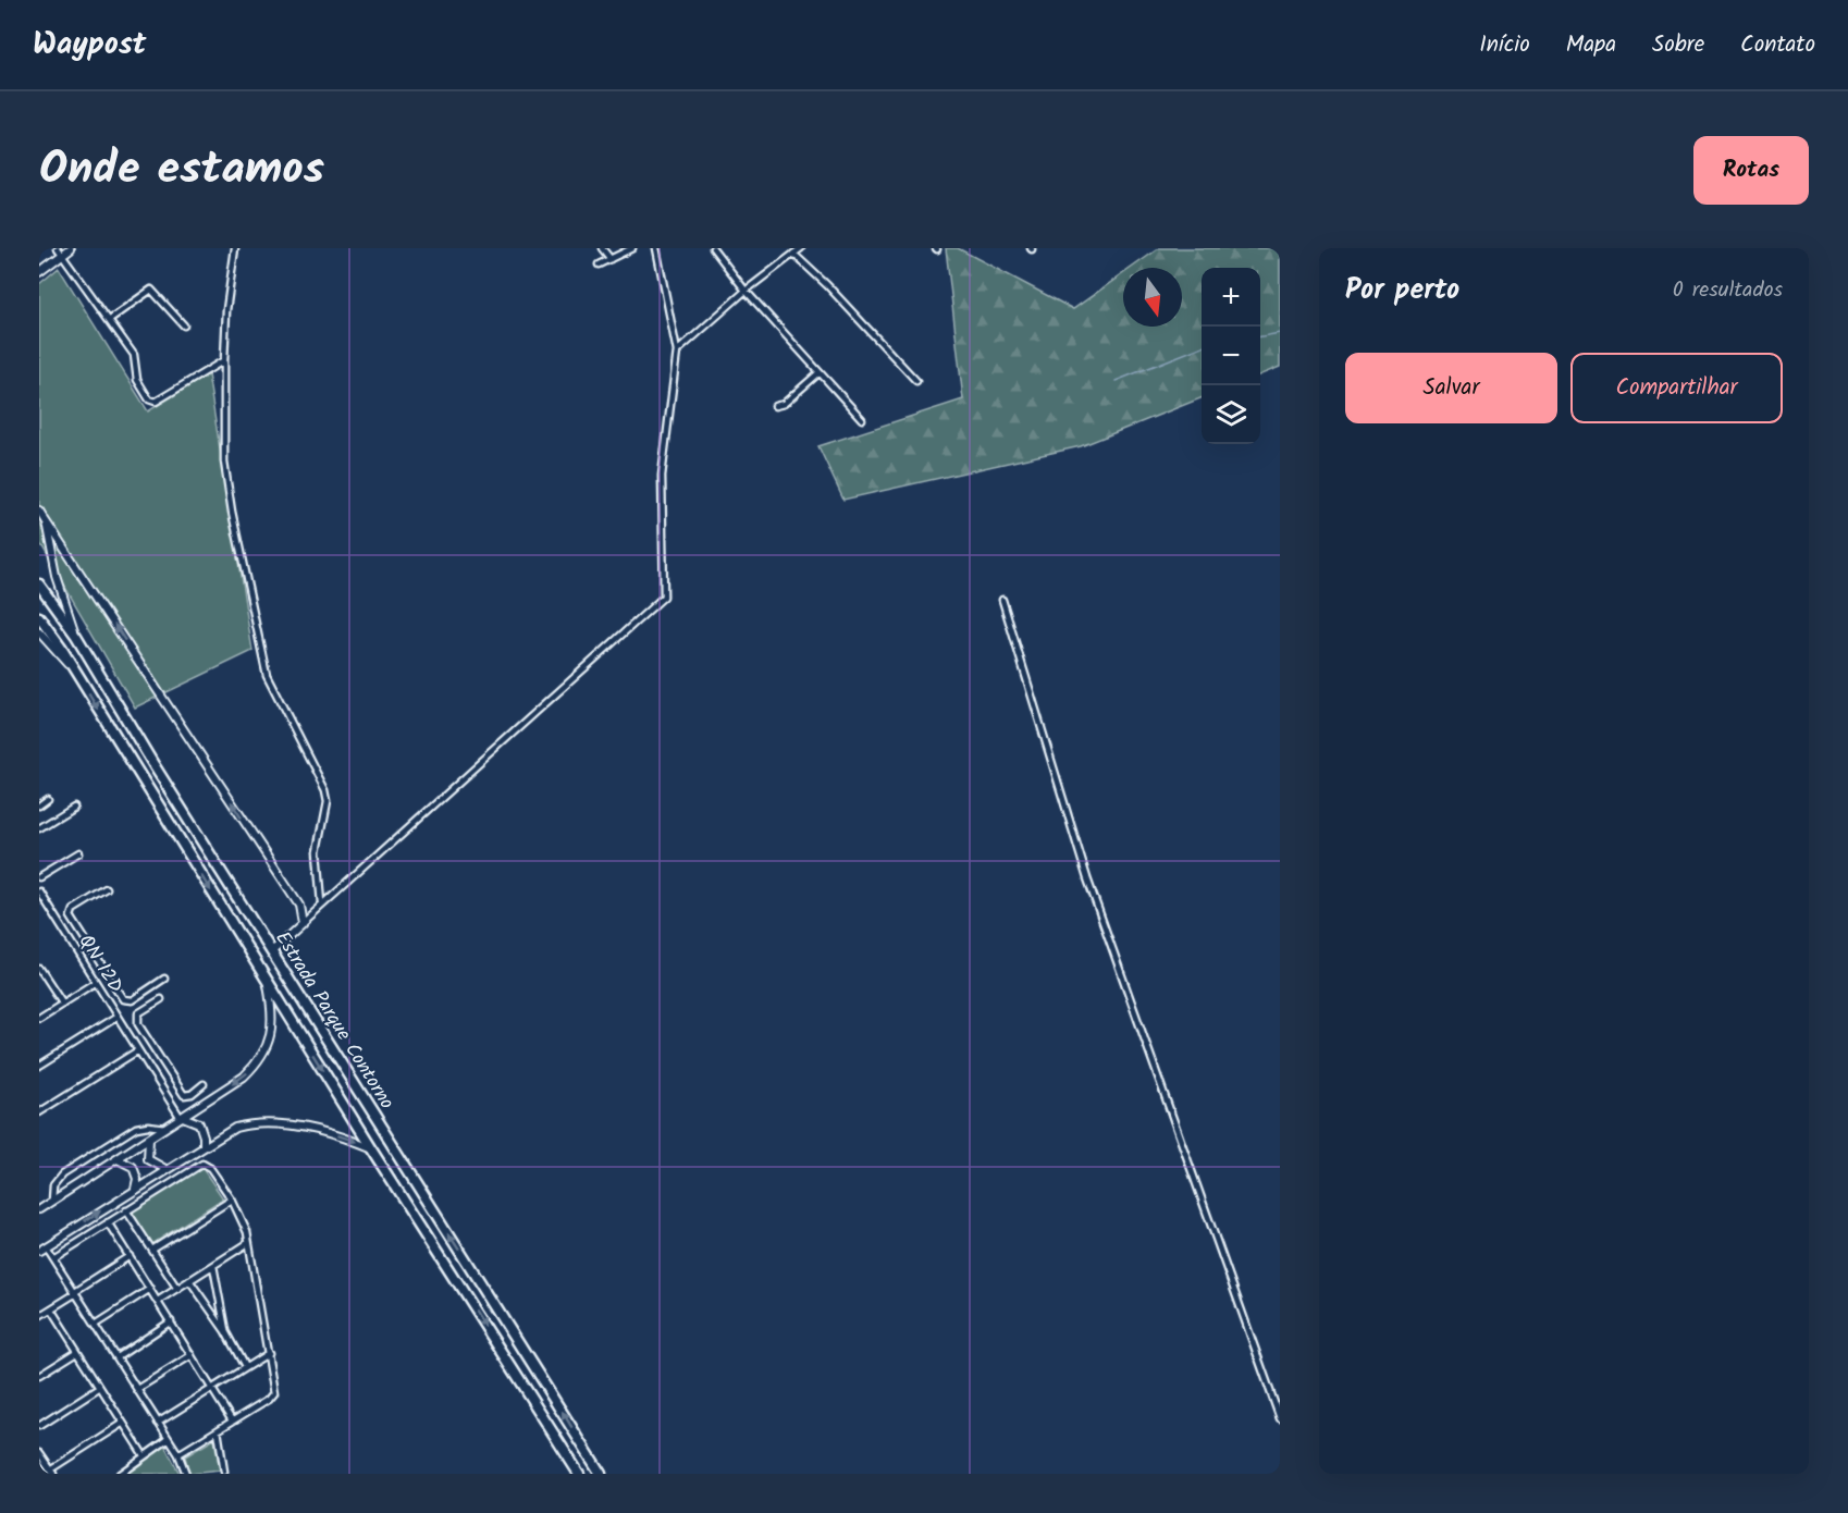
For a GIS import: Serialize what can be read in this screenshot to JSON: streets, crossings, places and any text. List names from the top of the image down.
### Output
{
  "streets": {
    "highway": ["Estrada Parque Contorno"],
    "street": ["QN 12D"]
  },
  "north": "bottom",
  "page": {
    "header": "Waypost",
    "nav": [
      "Início",
      "Mapa",
      "Sobre",
      "Contato"
    ],
    "title": "Onde estamos",
    "buttons": [
      "Rotas",
      ["Salvar", "Compartilhar"]
    ],
    "heading": ["Por perto", "0 resultados"],
    "map_buttons": ["+", "−"]
  }
}
